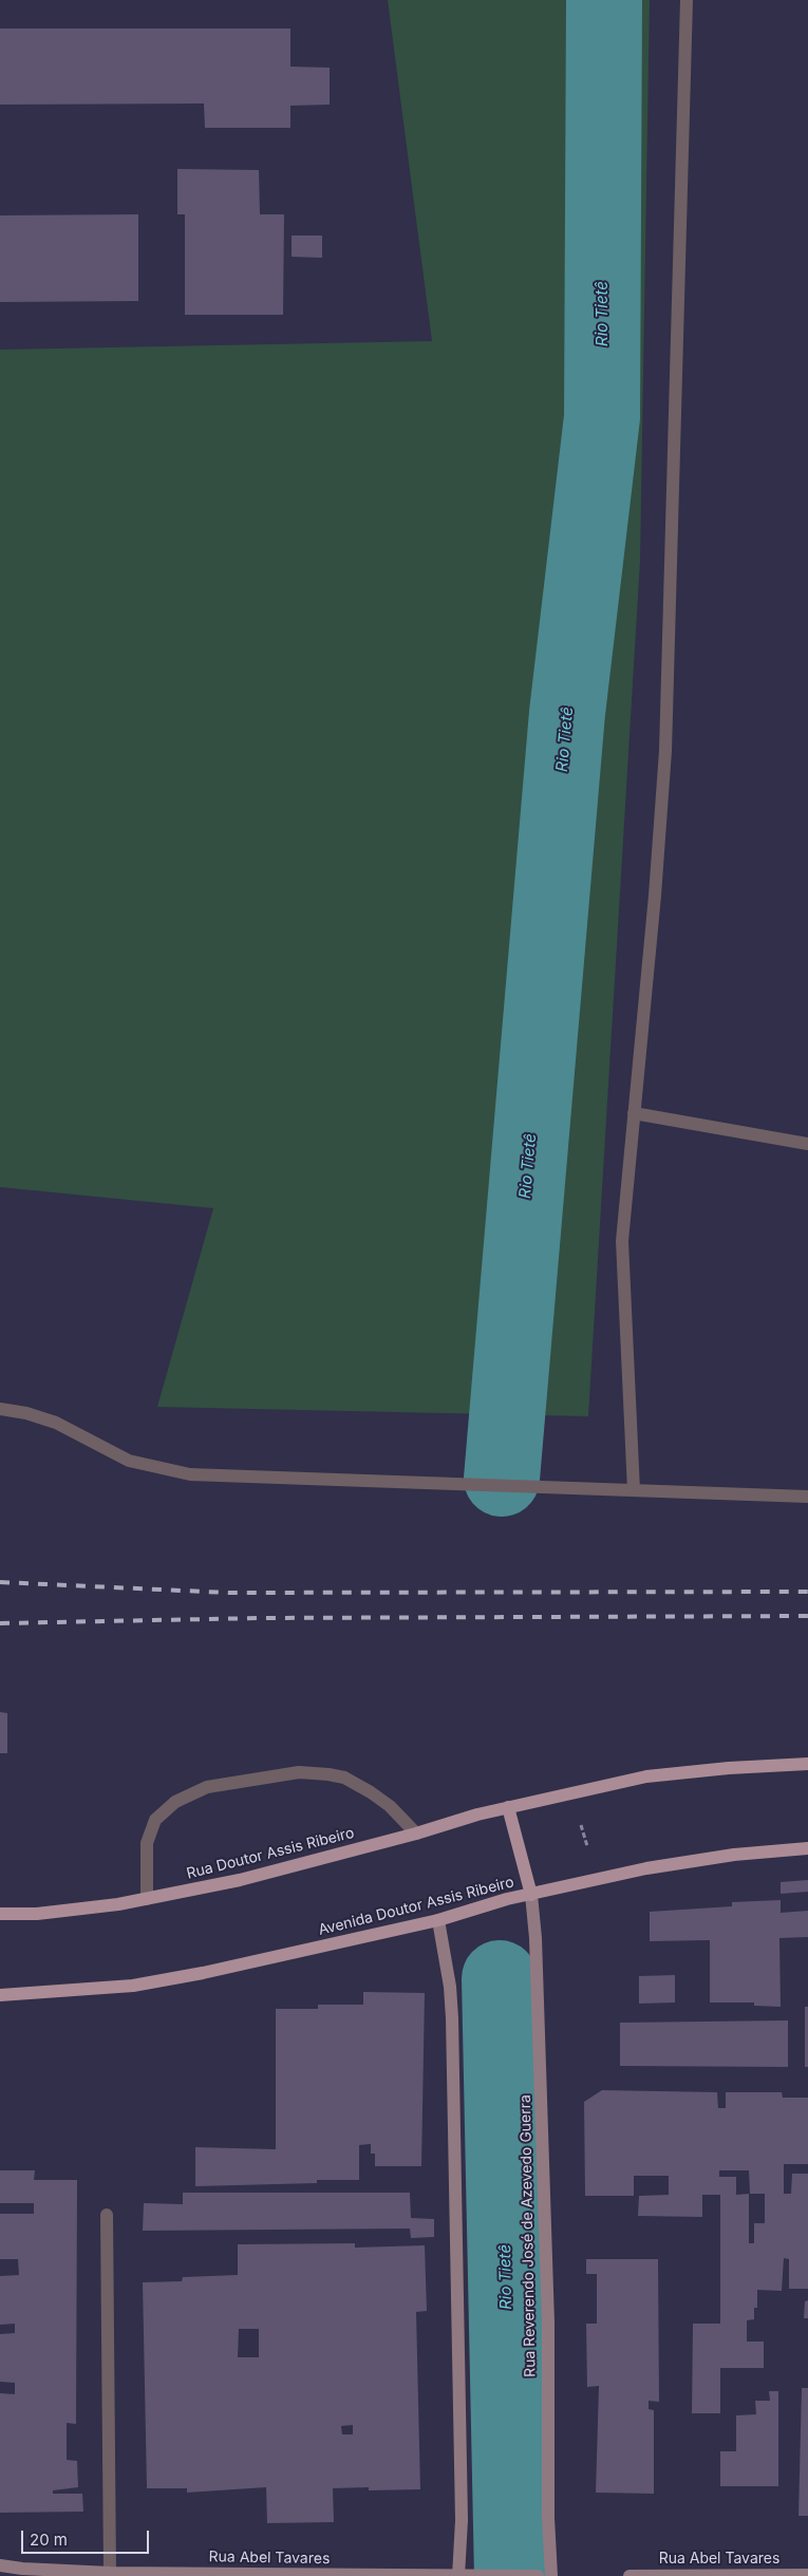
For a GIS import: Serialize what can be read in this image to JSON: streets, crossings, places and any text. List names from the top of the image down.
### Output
{
  "streets": {
    "main road": ["Rua Doutor Assis Ribeiro", "Avenida Doutor Assis Ribeiro"],
    "street": ["Rua Reverendo José de Azevedo Guerra", "Rua Abel Tavares"]
  },
  "crossings": [
    ["Avenida Doutor Assis Ribeiro", "Rua Reverendo José de Azevedo Guerra"]
  ],
  "water": ["Rio Tietê"],
  "scale_bar": "20 m"
}
